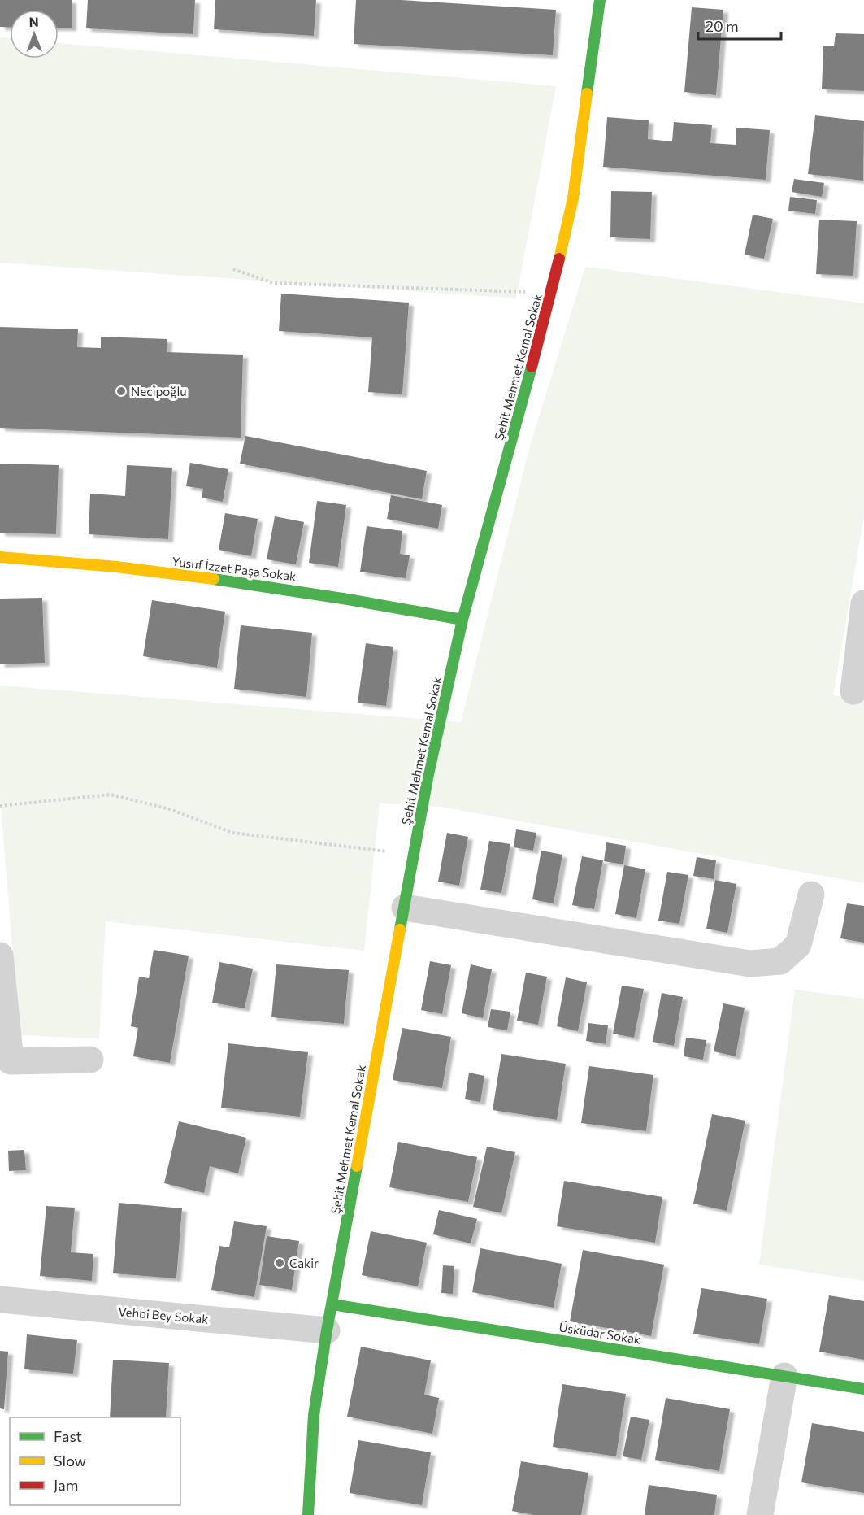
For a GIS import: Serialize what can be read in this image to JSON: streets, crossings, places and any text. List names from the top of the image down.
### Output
{
  "streets": {
    "street": [
      "Şehit Mehmet Kemal Sokak",
      "Yusuf İzzet Paşa Sokak",
      "Vehbi Bey Sokak",
      "Üsküdar Sokak"
    ]
  },
  "crossings": [
    ["Şehit Mehmet Kemal Sokak", "Yusuf İzzet Paşa Sokak"],
    ["Şehit Mehmet Kemal Sokak", "Vehbi Bey Sokak"],
    ["Şehit Mehmet Kemal Sokak", "Üsküdar Sokak"]
  ],
  "places": ["Necipoğlu", "Cakir"],
  "legend": ["Fast", "Slow", "Jam"],
  "scale_bar": "20 m",
  "north": "top"
}
